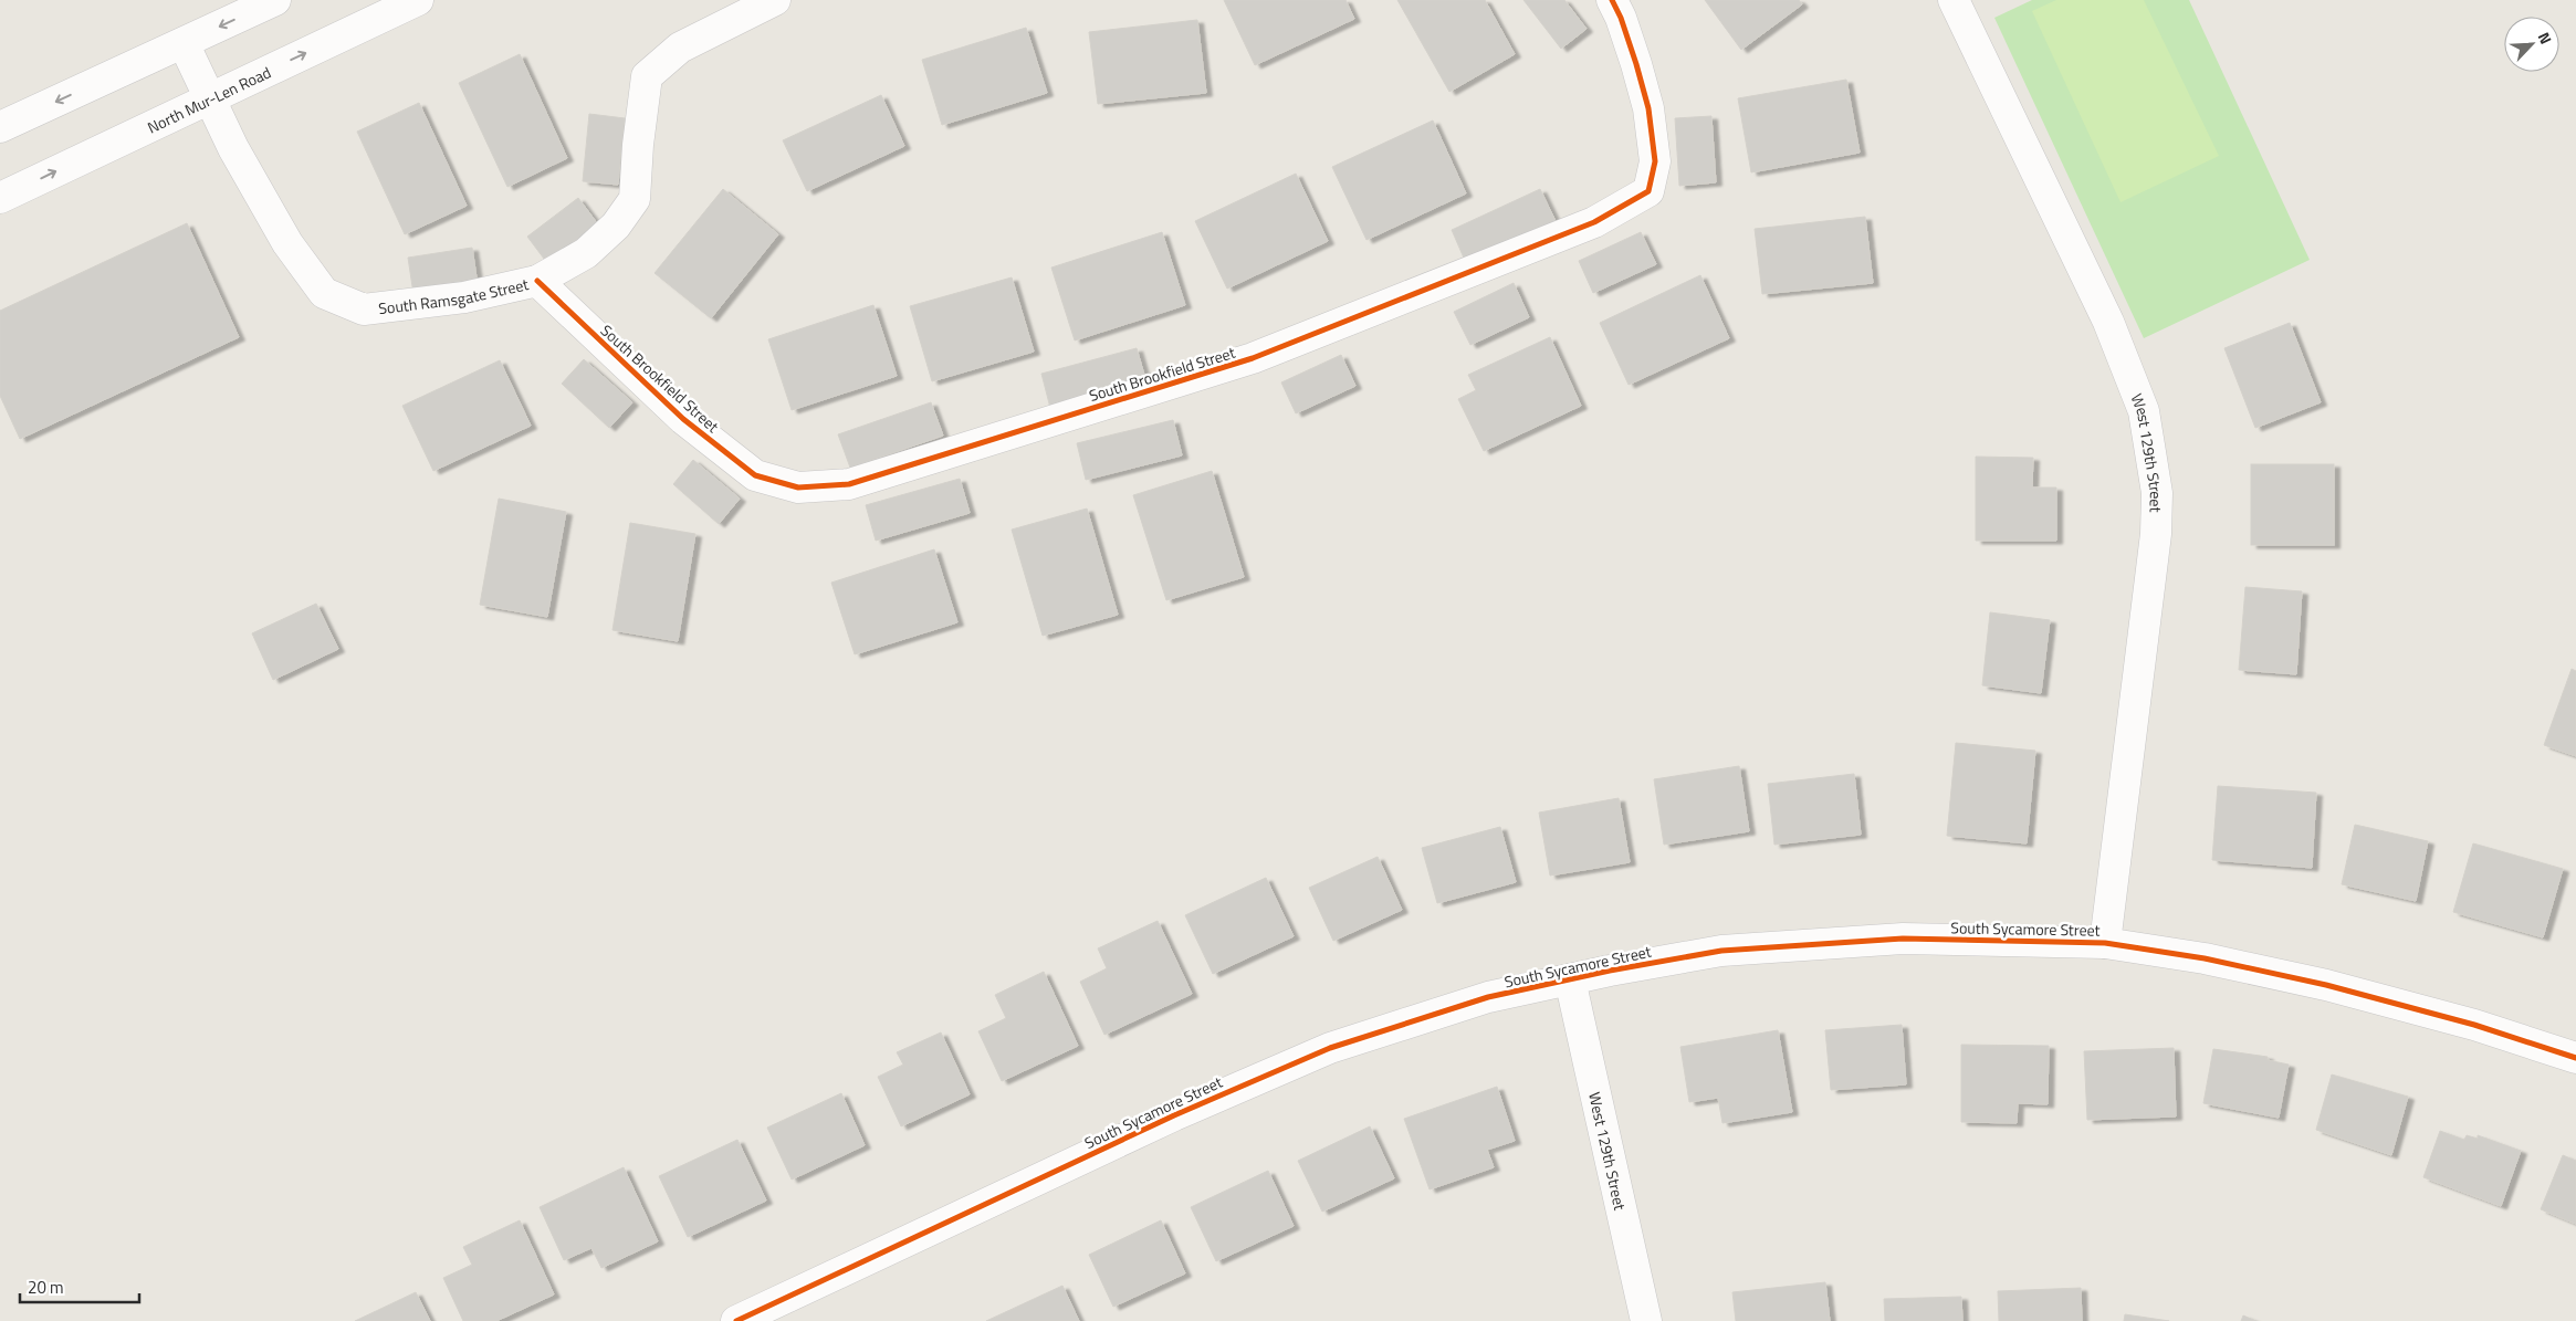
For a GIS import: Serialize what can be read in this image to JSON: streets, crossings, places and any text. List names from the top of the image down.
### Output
{
  "streets": {
    "street": [
      "North Mur-Len Road",
      "South Ramsgate Street",
      "South Brookfield Street",
      "West 129th Street",
      "South Sycamore Street"
    ]
  },
  "crossings": [
    ["North Mur-Len Road", "South Ramsgate Street"],
    ["South Ramsgate Street", "South Brookfield Street"],
    ["West 129th Street", "South Sycamore Street"]
  ],
  "scale_bar": "20 m",
  "north": "top right"
}
